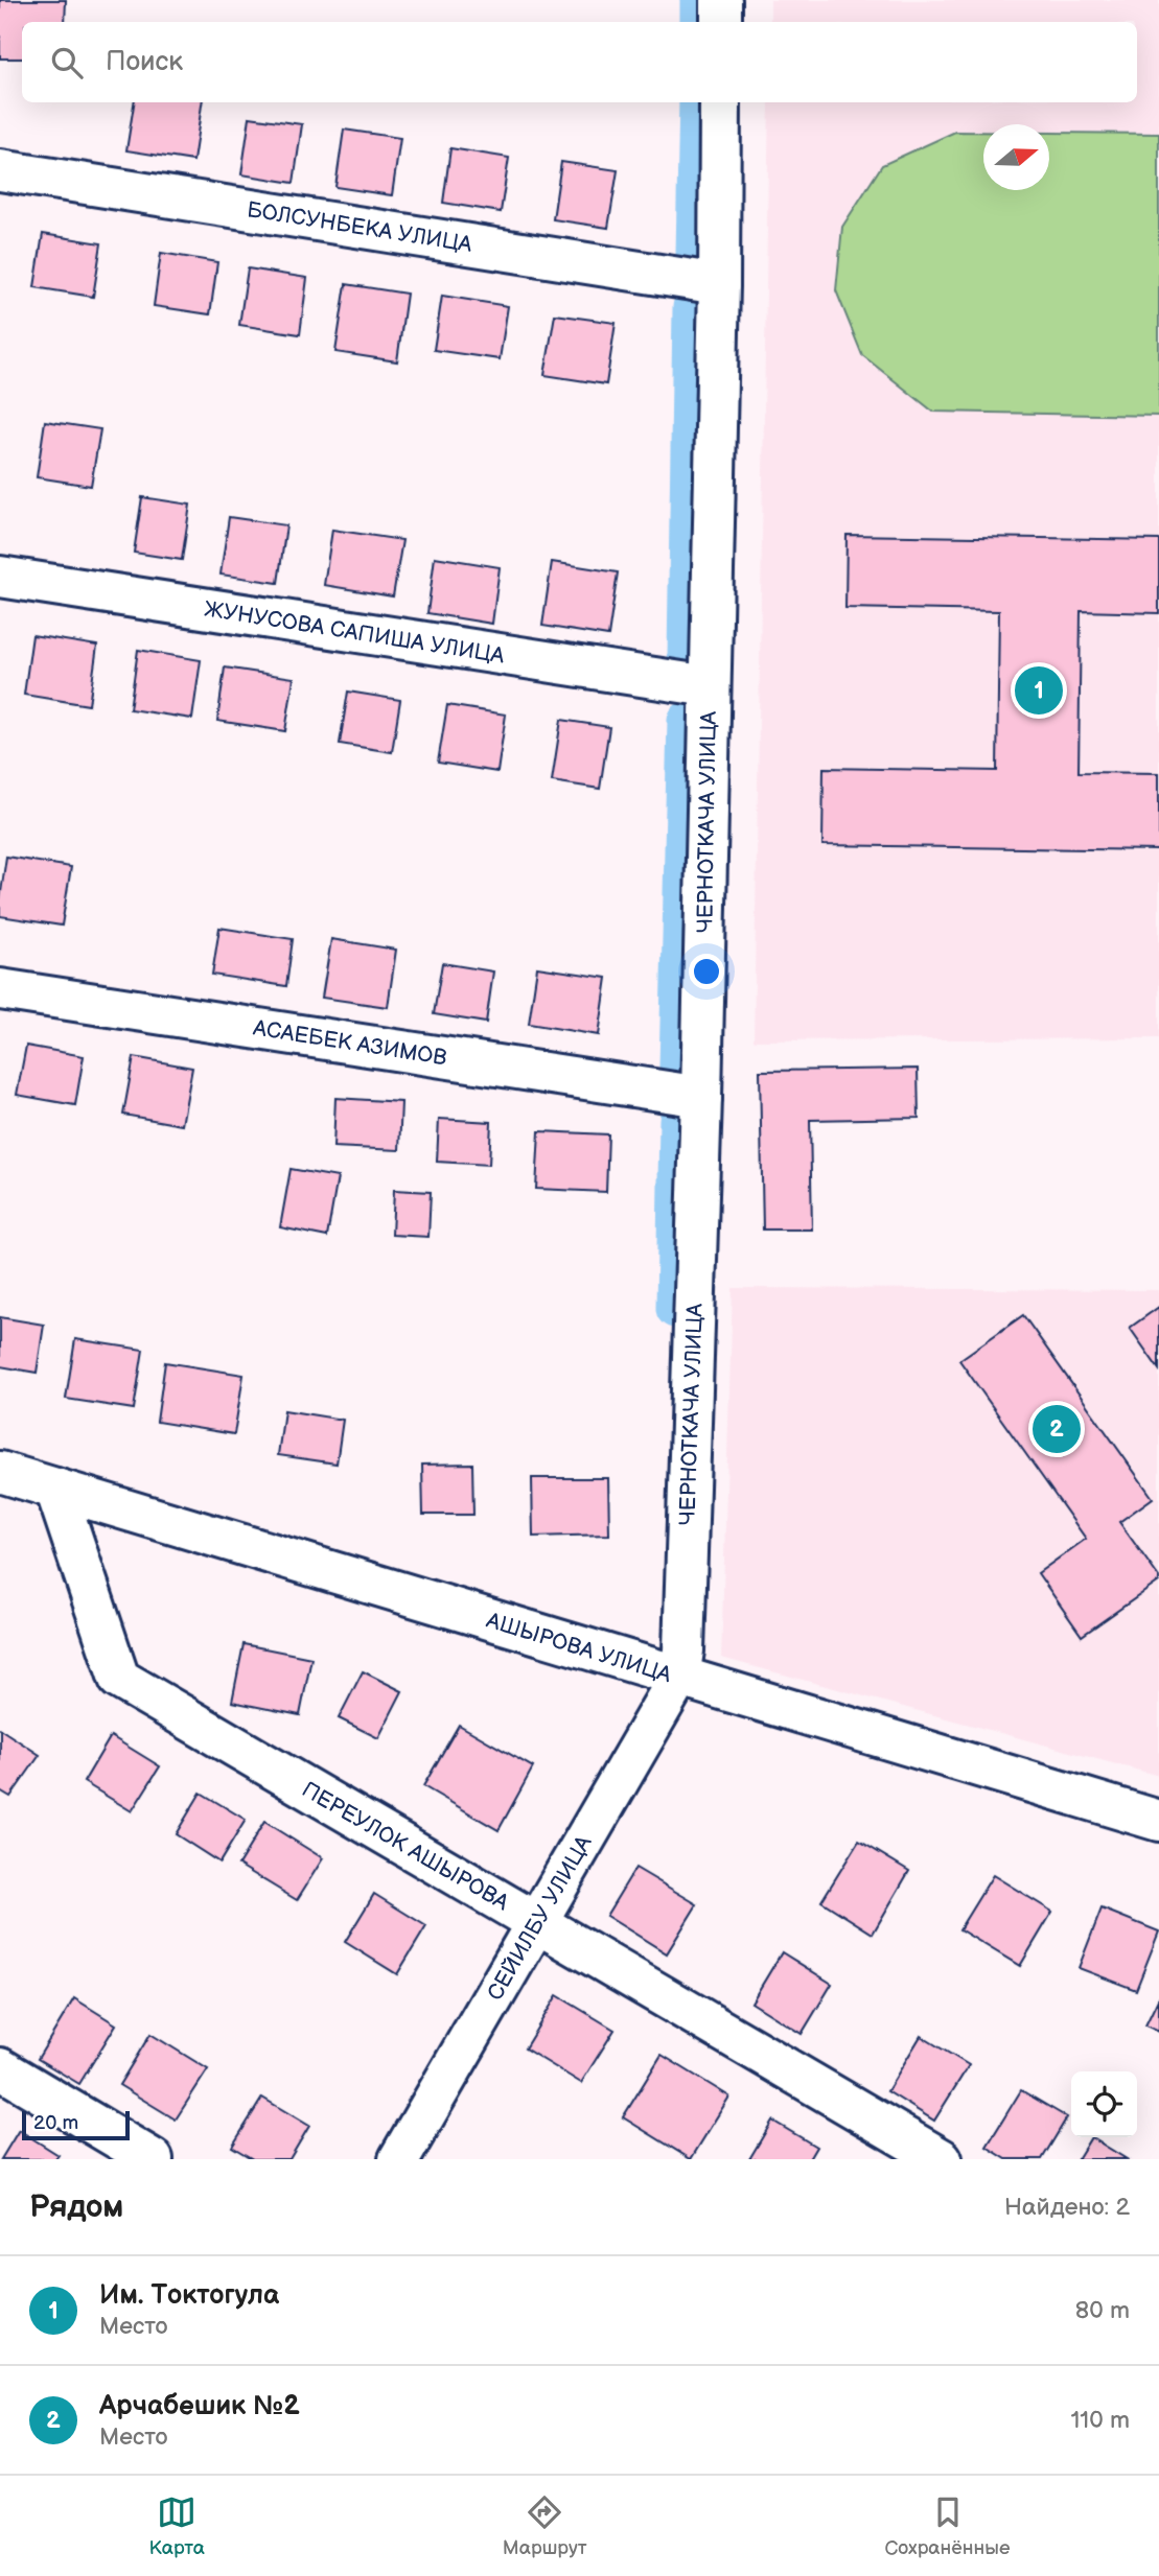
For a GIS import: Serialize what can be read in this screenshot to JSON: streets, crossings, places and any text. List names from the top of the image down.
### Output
{
  "streets": {
    "street": [
      "БОЛСУНБЕКА УЛИЦА",
      "ЖУНУСОВА САПИША УЛИЦА",
      "ЧЕРНОТКАЧА УЛИЦА",
      "АСАЕБЕК АЗИМОВ",
      "АШЫРОВА УЛИЦА",
      "ПЕРЕУЛОК АШЫРОВА",
      "СЕЙИЛБУ УЛИЦА"
    ]
  },
  "crossings": [
    ["БОЛСУНБЕКА УЛИЦА", "ЧЕРНОТКАЧА УЛИЦА"],
    ["ЖУНУСОВА САПИША УЛИЦА", "ЧЕРНОТКАЧА УЛИЦА"],
    ["ЧЕРНОТКАЧА УЛИЦА", "АСАЕБЕК АЗИМОВ"],
    ["ЧЕРНОТКАЧА УЛИЦА", "АШЫРОВА УЛИЦА"],
    ["ЧЕРНОТКАЧА УЛИЦА", "СЕЙИЛБУ УЛИЦА"],
    ["АШЫРОВА УЛИЦА", "ПЕРЕУЛОК АШЫРОВА"],
    ["АШЫРОВА УЛИЦА", "СЕЙИЛБУ УЛИЦА"],
    ["ПЕРЕУЛОК АШЫРОВА", "СЕЙИЛБУ УЛИЦА"]
  ],
  "scale_bar": "20 m",
  "north": "right",
  "page": {
    "search": "Поиск",
    "pins": ["1", "2"],
    "scale": "20 m",
    "heading": ["Рядом", "Найдено: 2"],
    "list": [
      {
        "mark": "1",
        "name": "Им. Токтогула",
        "note": "Место",
        "value": "80 m"
      },
      {
        "mark": "2",
        "name": "Арчабешик №2",
        "note": "Место",
        "value": "110 m"
      }
    ],
    "nav": ["Карта", "Маршрут", "Сохранённые"]
  }
}
